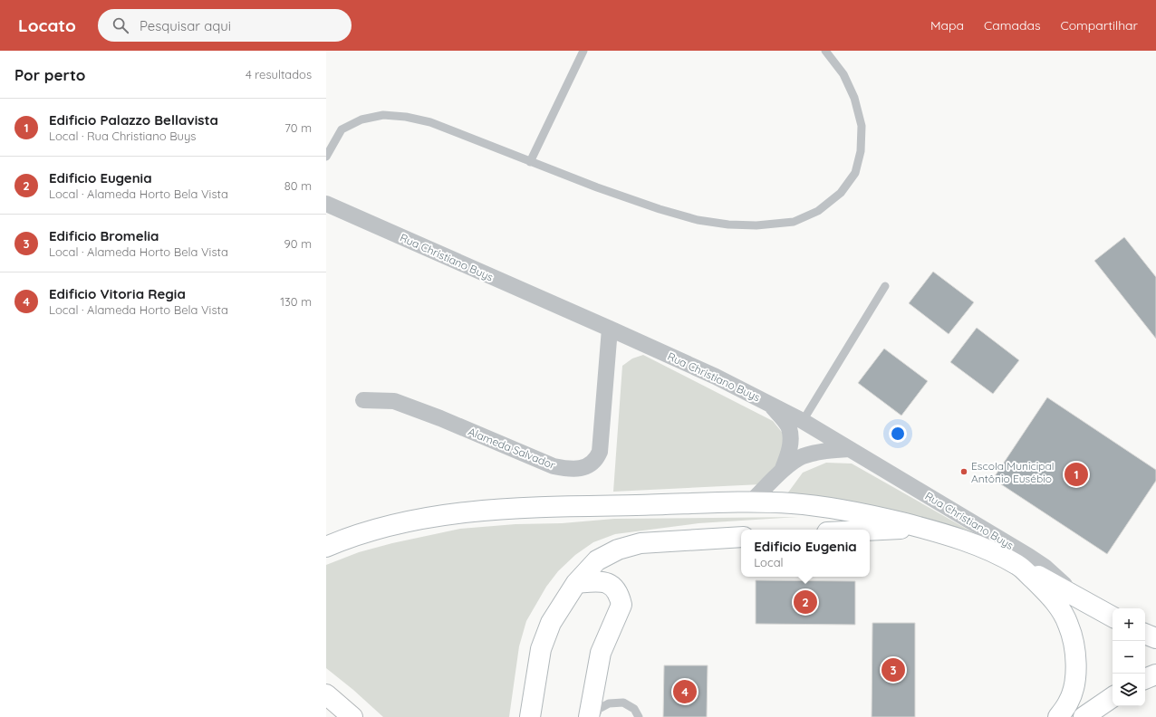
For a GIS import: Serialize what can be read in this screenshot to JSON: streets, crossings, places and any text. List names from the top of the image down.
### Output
{
  "streets": {
    "street": ["Rua Christiano Buys", "Alameda Salvador"]
  },
  "crossings": [
    ["Rua Christiano Buys", "Alameda Salvador"]
  ],
  "places": ["Escola Municipal Antônio Eusébio"],
  "page": {
    "header": "Locato",
    "search": "Pesquisar aqui",
    "nav": ["Mapa", "Camadas", "Compartilhar"],
    "heading": ["Por perto", "4 resultados"],
    "list": [
      {
        "mark": "1",
        "name": "Edificio Palazzo Bellavista",
        "note": "Local · Rua Christiano Buys",
        "value": "70 m"
      },
      {
        "mark": "2",
        "name": "Edificio Eugenia",
        "note": "Local · Alameda Horto Bela Vista",
        "value": "80 m"
      },
      {
        "mark": "3",
        "name": "Edificio Bromelia",
        "note": "Local · Alameda Horto Bela Vista",
        "value": "90 m"
      },
      {
        "mark": "4",
        "name": "Edificio Vitoria Regia",
        "note": "Local · Alameda Horto Bela Vista",
        "value": "130 m"
      }
    ],
    "pins": [
      "1",
      "2",
      "3",
      "4"
    ],
    "popup": ["Edificio Eugenia", "Local"],
    "map_buttons": ["+", "−"]
  }
}
